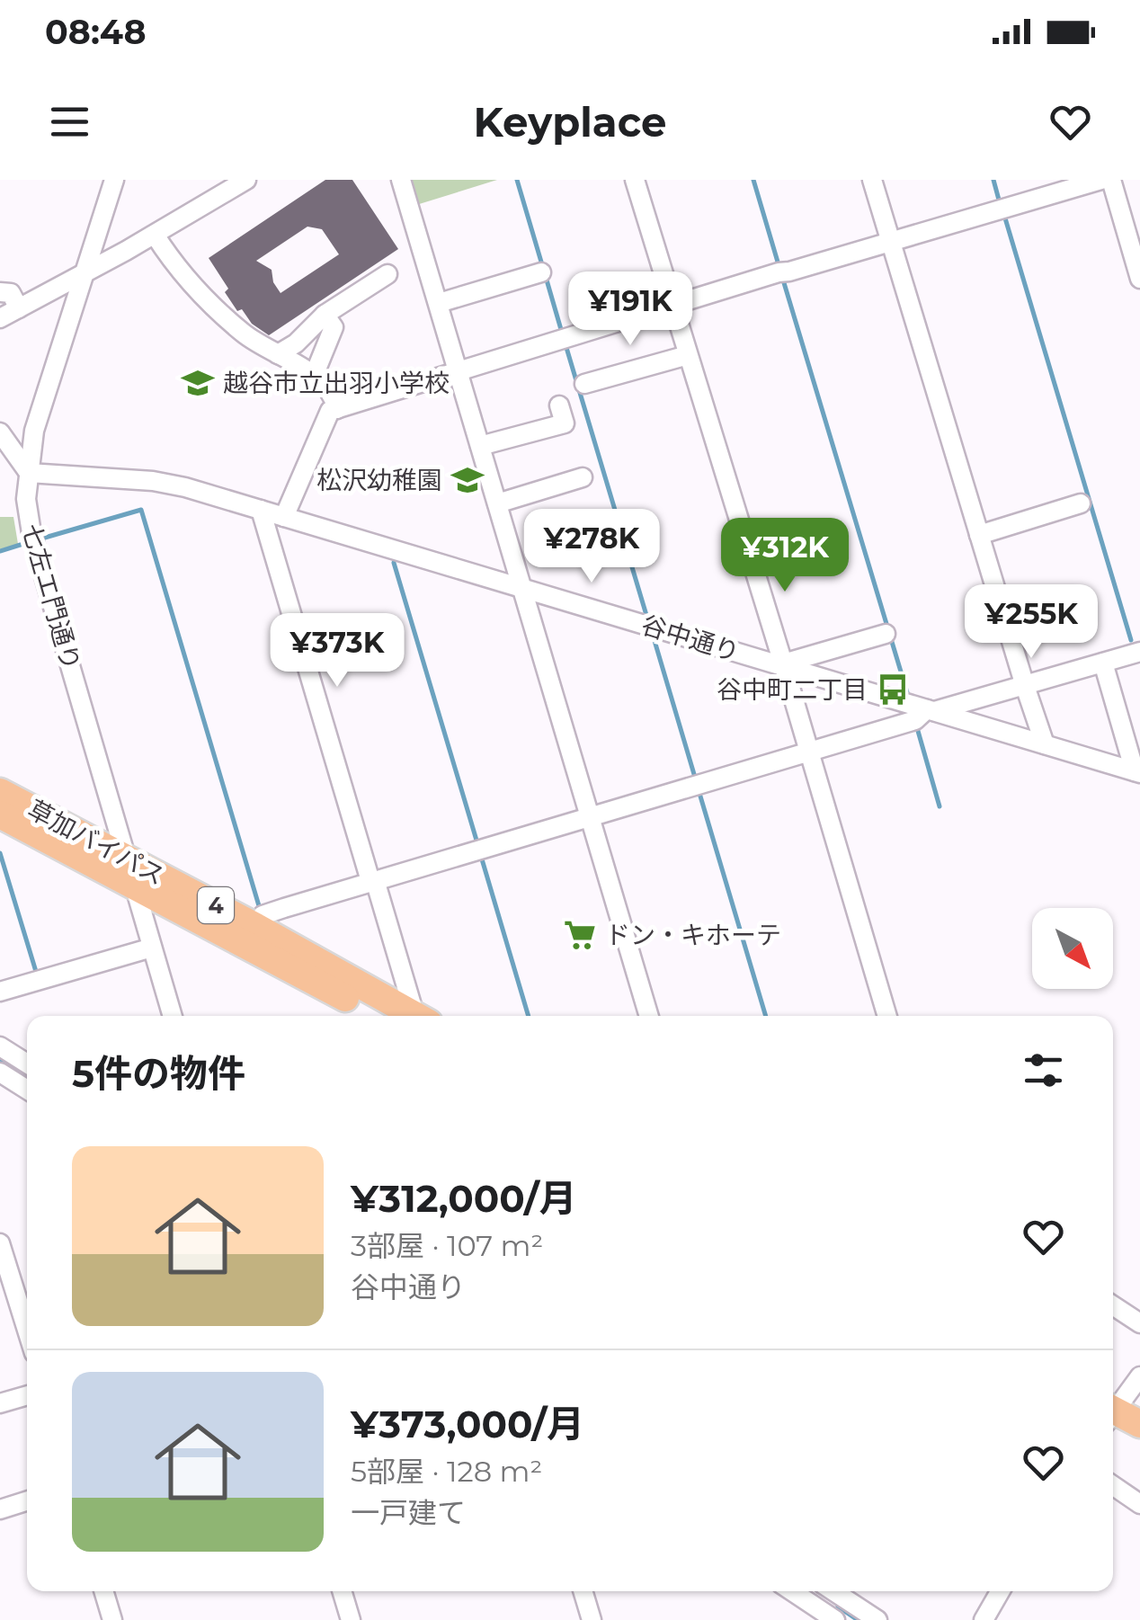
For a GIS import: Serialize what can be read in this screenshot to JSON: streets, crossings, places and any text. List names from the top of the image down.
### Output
{
  "streets": {
    "highway": ["草加バイパス", "4"],
    "street": ["七左エ門通り", "谷中通り"]
  },
  "crossings": [
    ["七左エ門通り", "谷中通り"],
    ["七左エ門通り", "草加バイパス"]
  ],
  "places": {
    "school or university": ["越谷市立出羽小学校", "松沢幼稚園"],
    "bus stop": ["谷中町二丁目"],
    "supermarket": ["ドン・キホーテ"]
  },
  "north": "bottom right",
  "page": {
    "status": "08:48",
    "header": "Keyplace",
    "price": [
      "¥191K",
      "¥278K",
      "¥312K",
      "¥255K",
      "¥373K"
    ],
    "heading": "5件の物件",
    "list": [
      {
        "name": "¥312,000/月",
        "note": "3部屋 · 107 m² · 谷中通り"
      },
      {
        "name": "¥373,000/月",
        "note": "5部屋 · 128 m² · 一戸建て"
      }
    ]
  }
}
